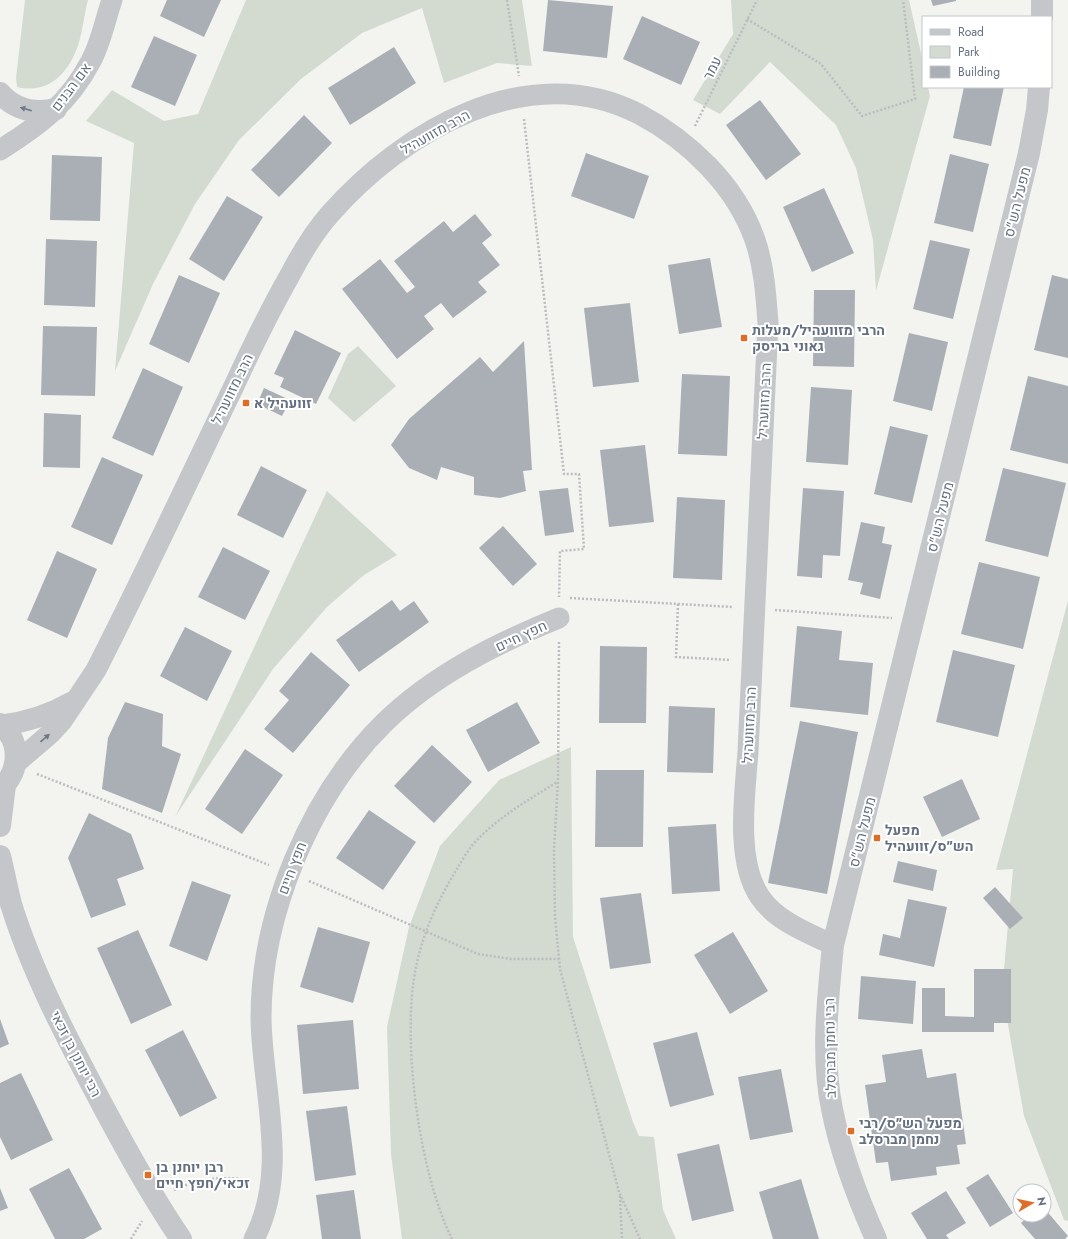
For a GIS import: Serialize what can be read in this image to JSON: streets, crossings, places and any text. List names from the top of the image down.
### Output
{
  "streets": {
    "street": [
      "אם הבנים",
      "הרב מזוועהיל",
      "מפעל הש\"ס",
      "חפץ חיים",
      "רבי נחמן מברסלב",
      "רבי יוחנן בן זכאי"
    ],
    "path": ["עמר"]
  },
  "crossings": [
    ["עמר", "הרב מזוועהיל"],
    ["הרב מזוועהיל", "מפעל הש\"ס"],
    ["הרב מזוועהיל", "רבי נחמן מברסלב"],
    ["מפעל הש\"ס", "רבי נחמן מברסלב"]
  ],
  "places": {
    "transit": [
      "הרבי מזוועהיל/מעלות גאוני בריסק",
      "זוועהיל א",
      "מפעל הש״ס/זוועהיל",
      "מפעל הש״ס/רבי נחמן מברסלב",
      "רבן יוחנן בן זכאי/חפץ חיים"
    ]
  },
  "legend": ["Road", "Park", "Building"],
  "north": "right"
}
